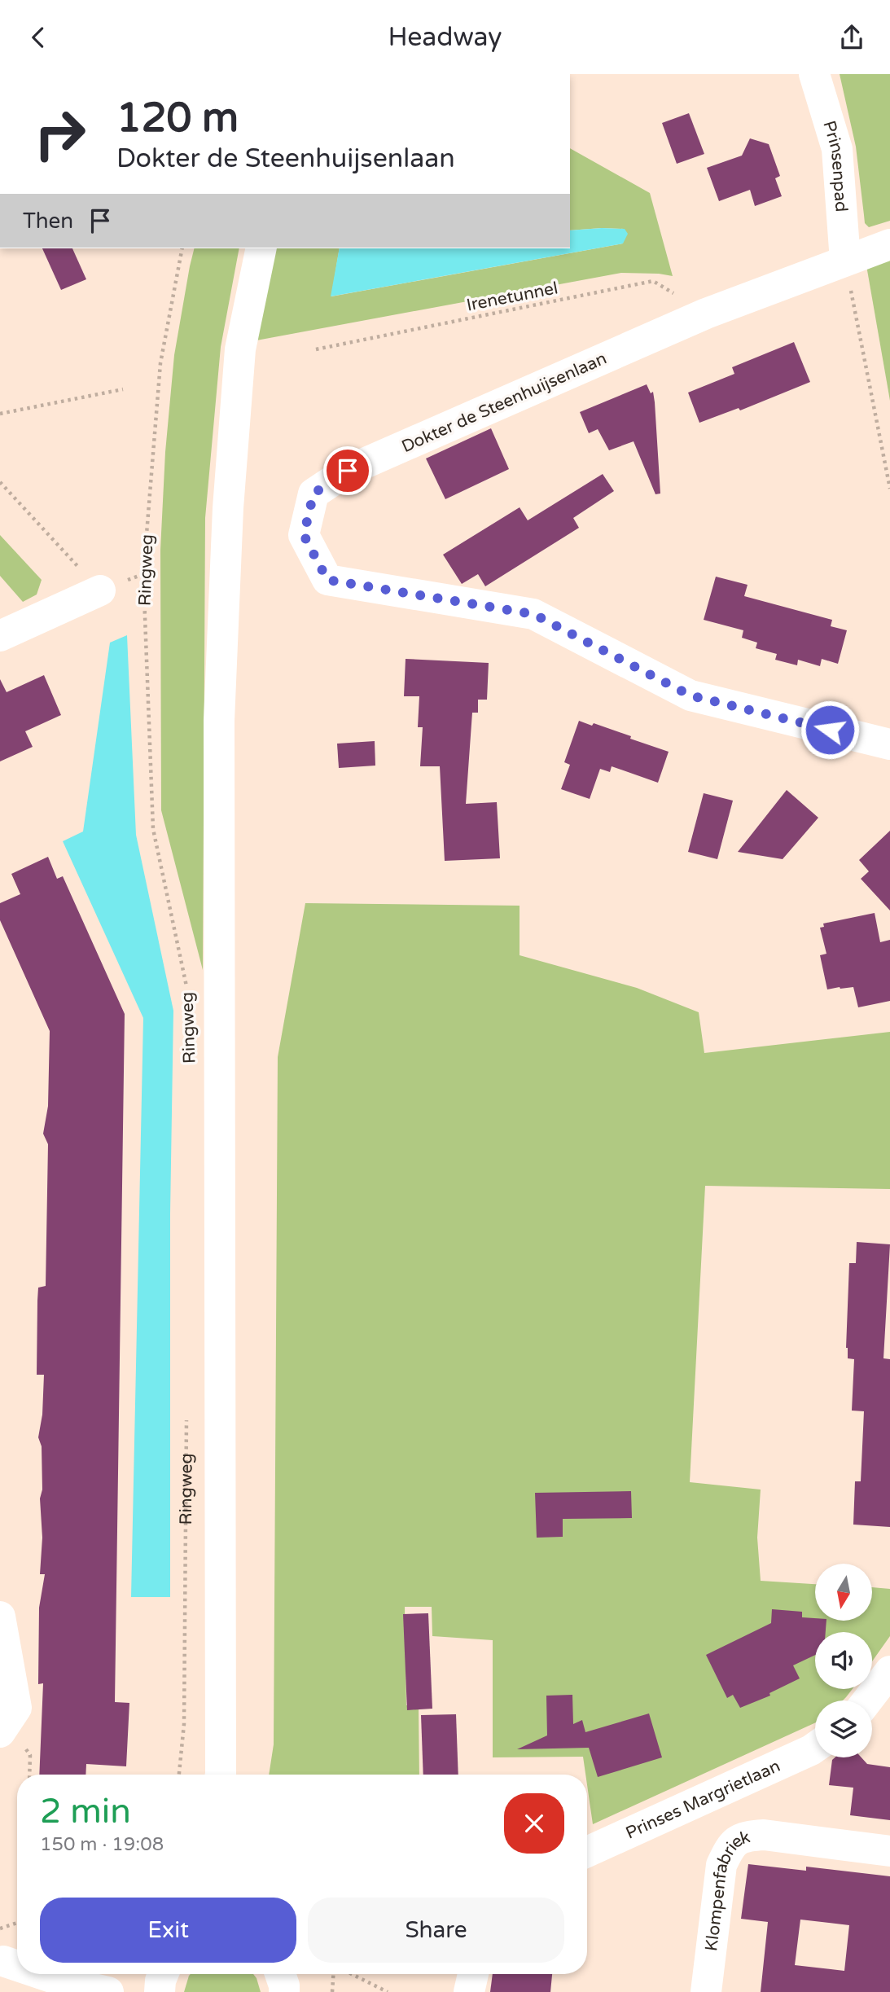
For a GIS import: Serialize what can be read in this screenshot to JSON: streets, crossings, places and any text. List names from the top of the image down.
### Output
{
  "streets": {
    "street": [
      "Prinsenpad",
      "Dokter de Steenhuijsenlaan",
      "Ringweg",
      "Prinses Margrietlaan",
      "Klompenfabriek"
    ],
    "path": ["Irenetunnel"]
  },
  "crossings": [
    ["Prinsenpad", "Dokter de Steenhuijsenlaan"],
    ["Irenetunnel", "Dokter de Steenhuijsenlaan"]
  ],
  "north": "bottom",
  "page": {
    "header": "Headway",
    "turn": ["120 m", "Dokter de Steenhuijsenlaan"],
    "then": "Then",
    "heading": ["2 min", "150 m · 19:08"],
    "buttons": ["Exit", "Share"]
  }
}
